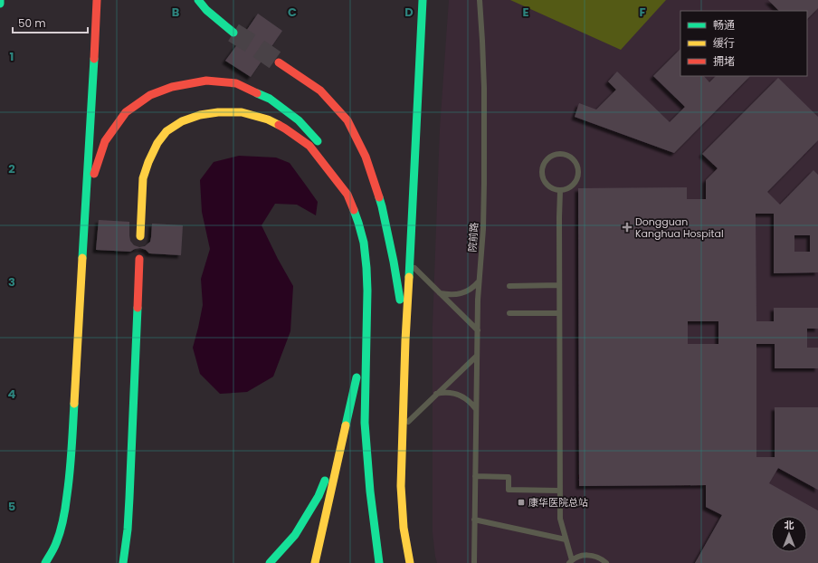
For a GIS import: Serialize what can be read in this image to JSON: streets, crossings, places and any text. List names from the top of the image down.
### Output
{
  "streets": {
    "lane": ["院前路"]
  },
  "places": {
    "health": ["Dongguan Kanghua Hospital"],
    "transit": ["康华医院总站"]
  },
  "legend": ["畅通", "缓行", "拥堵"],
  "scale_bar": "50 m",
  "north": "top",
  "grid": {
    "columns": [
      "B",
      "C",
      "D",
      "E",
      "F"
    ],
    "rows": [
      "1",
      "2",
      "3",
      "4",
      "5"
    ]
  }
}
